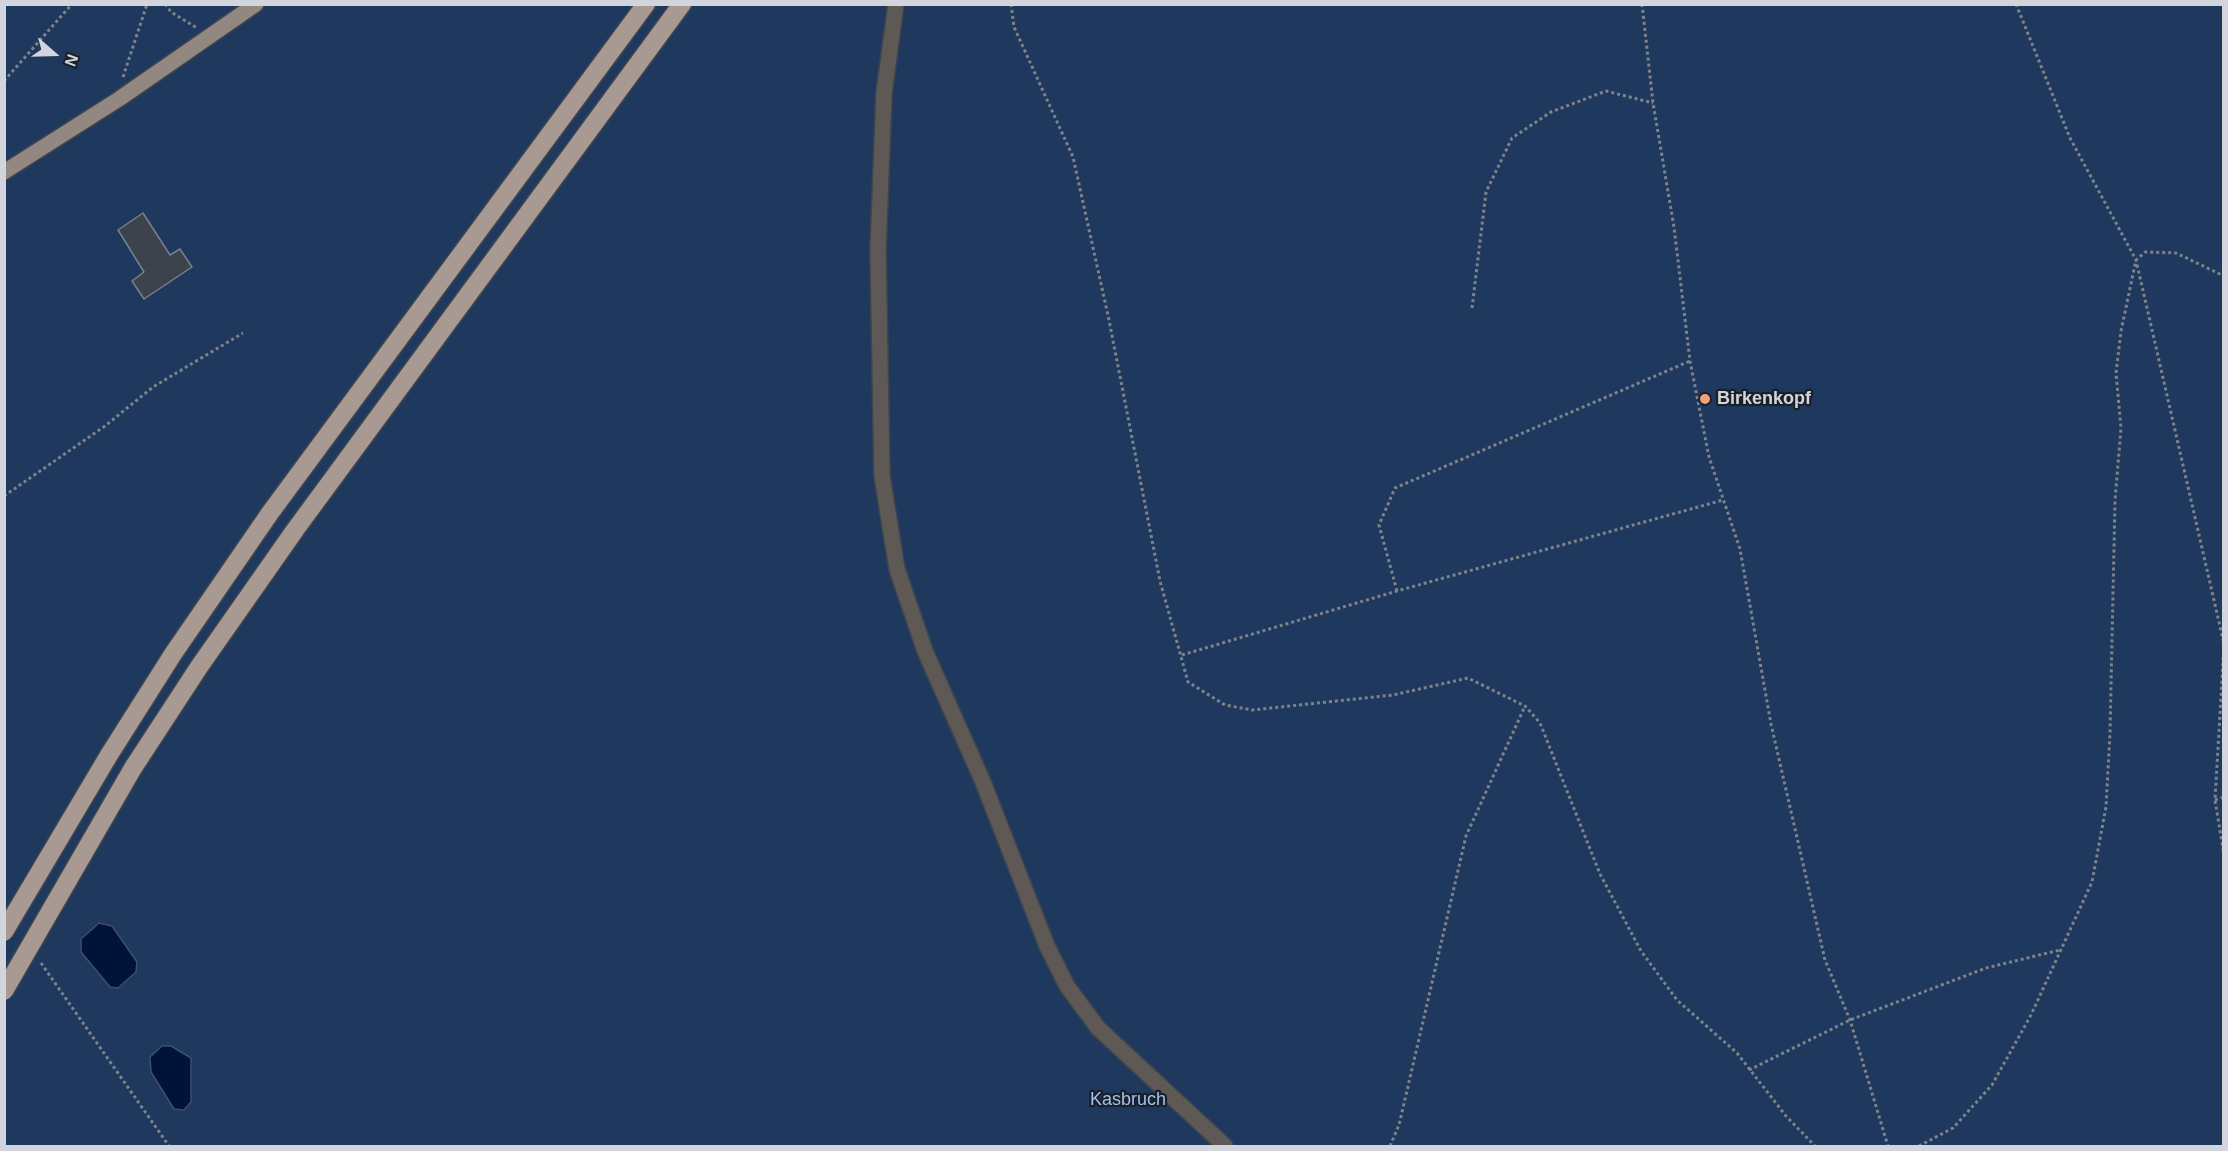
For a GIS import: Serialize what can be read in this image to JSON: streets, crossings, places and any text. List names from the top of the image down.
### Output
{
  "parks": ["Kasbruch"],
  "places": ["Birkenkopf"],
  "north": "right"
}
